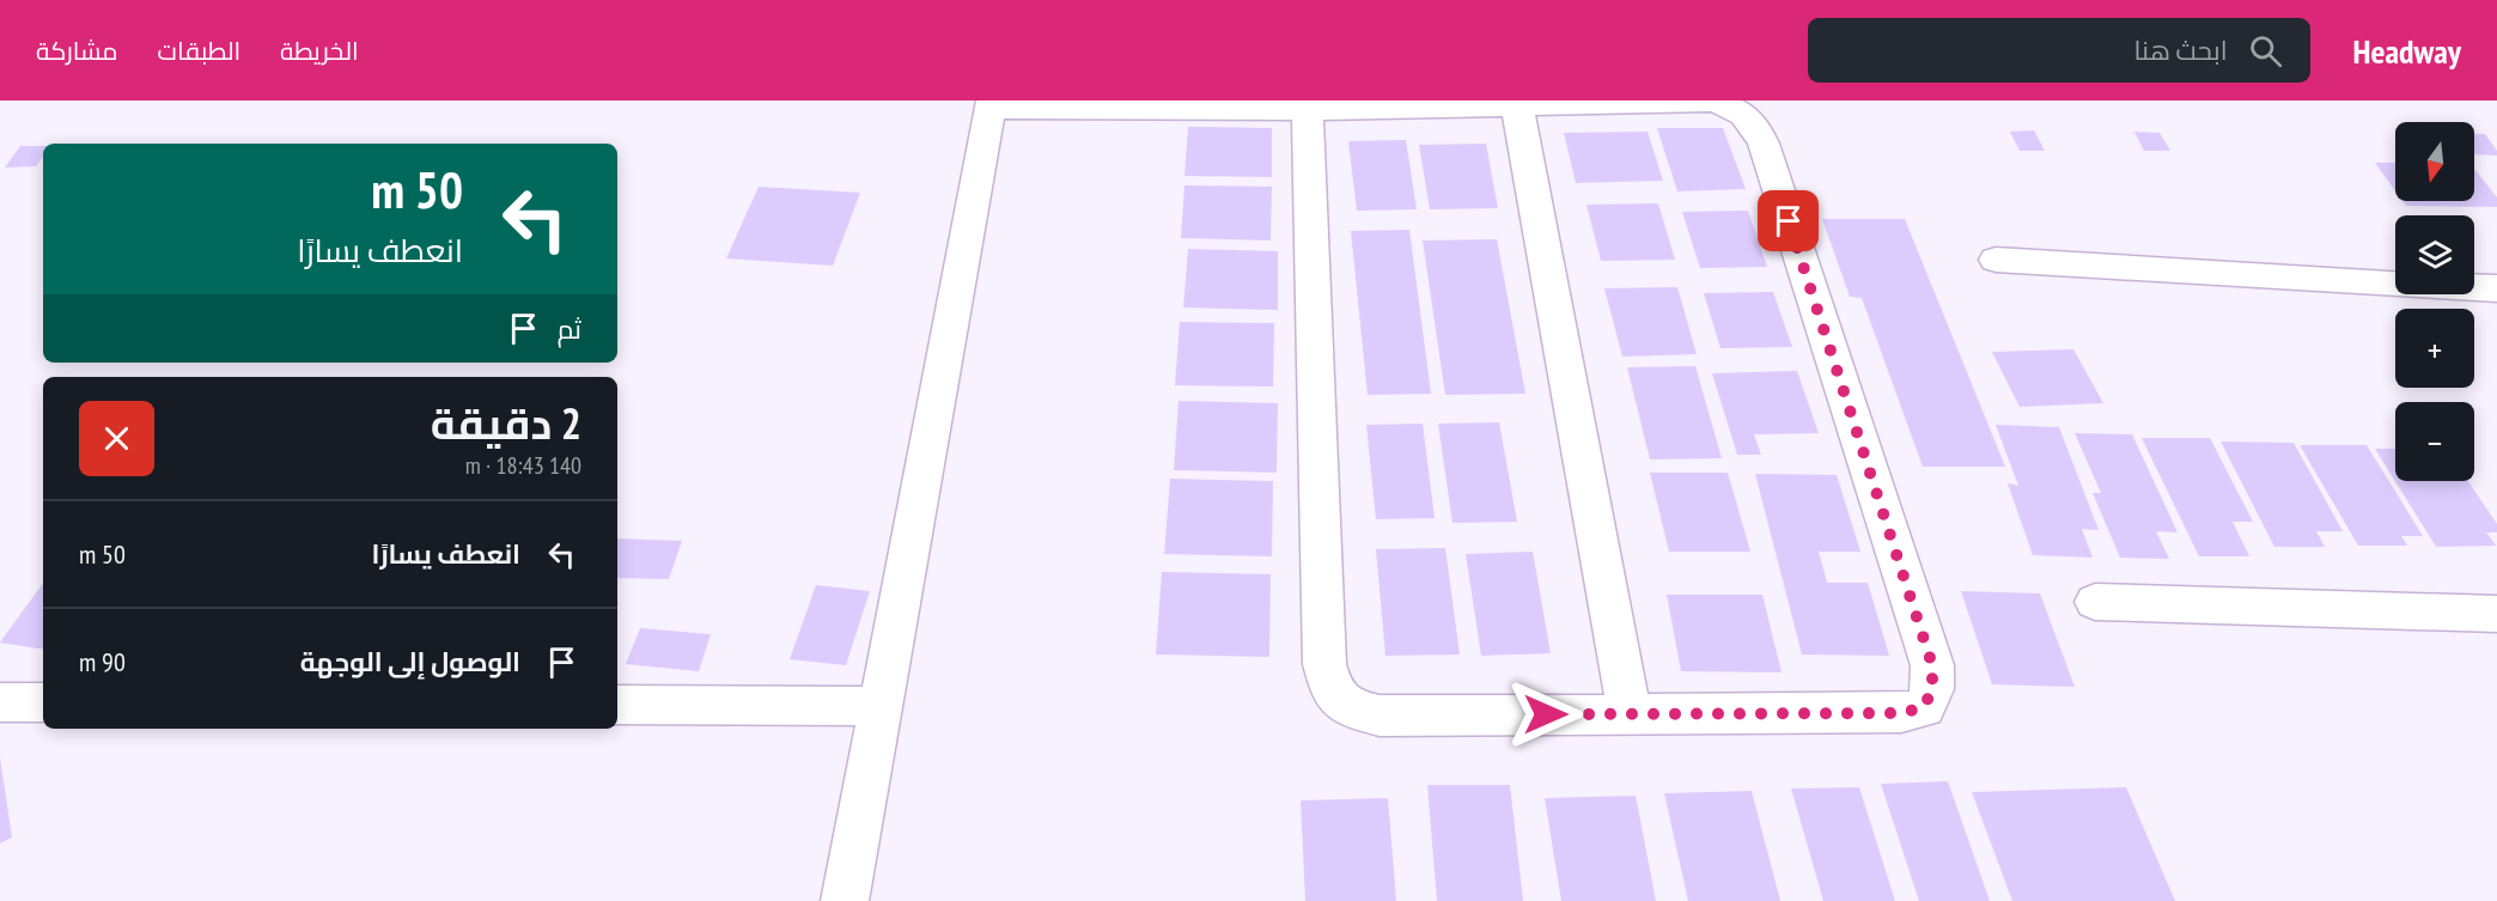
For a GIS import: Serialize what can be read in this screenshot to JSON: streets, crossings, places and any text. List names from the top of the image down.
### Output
{
  "north": "bottom",
  "page": {
    "header": "Headway",
    "search": "ابحث هنا",
    "nav": ["الخريطة", "الطبقات", "مشاركة"],
    "map_buttons": ["+", "−"],
    "turn": ["50 m", "انعطف يسارًا"],
    "then": "ثم",
    "heading": ["2 دقيقة", "140 m · 18:43"],
    "list": [
      {
        "name": "انعطف يسارًا",
        "value": "50 m"
      },
      {
        "name": "الوصول إلى الوجهة",
        "value": "90 m"
      }
    ]
  }
}
